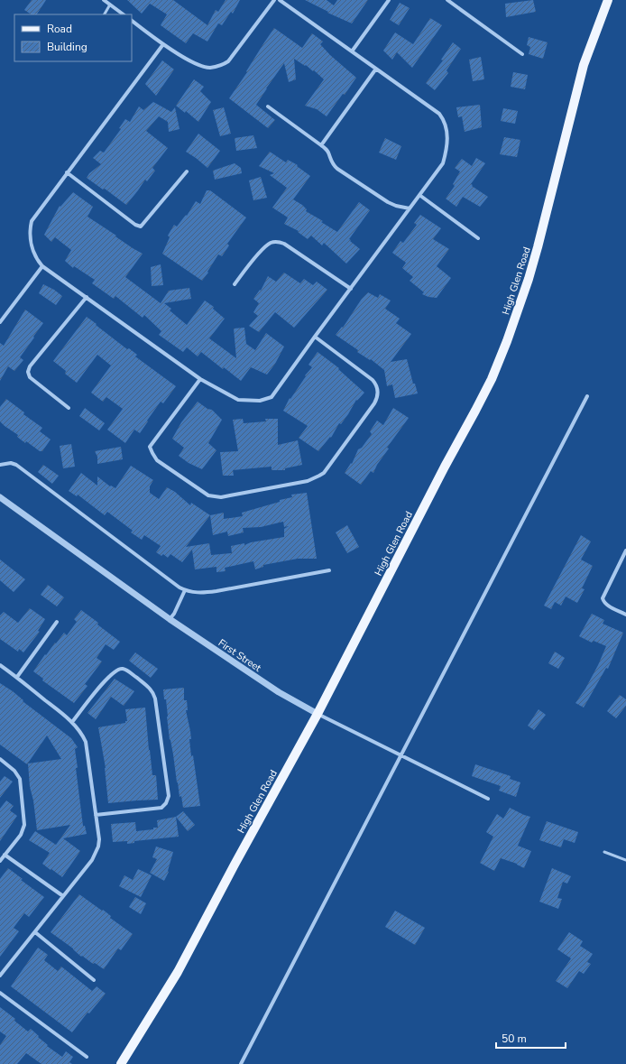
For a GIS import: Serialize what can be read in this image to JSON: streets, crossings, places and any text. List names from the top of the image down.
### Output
{
  "streets": {
    "main road": ["High Glen Road"],
    "street": ["First Street"]
  },
  "crossings": [
    ["High Glen Road", "First Street"]
  ],
  "legend": ["Road", "Building"],
  "scale_bar": "50 m"
}
